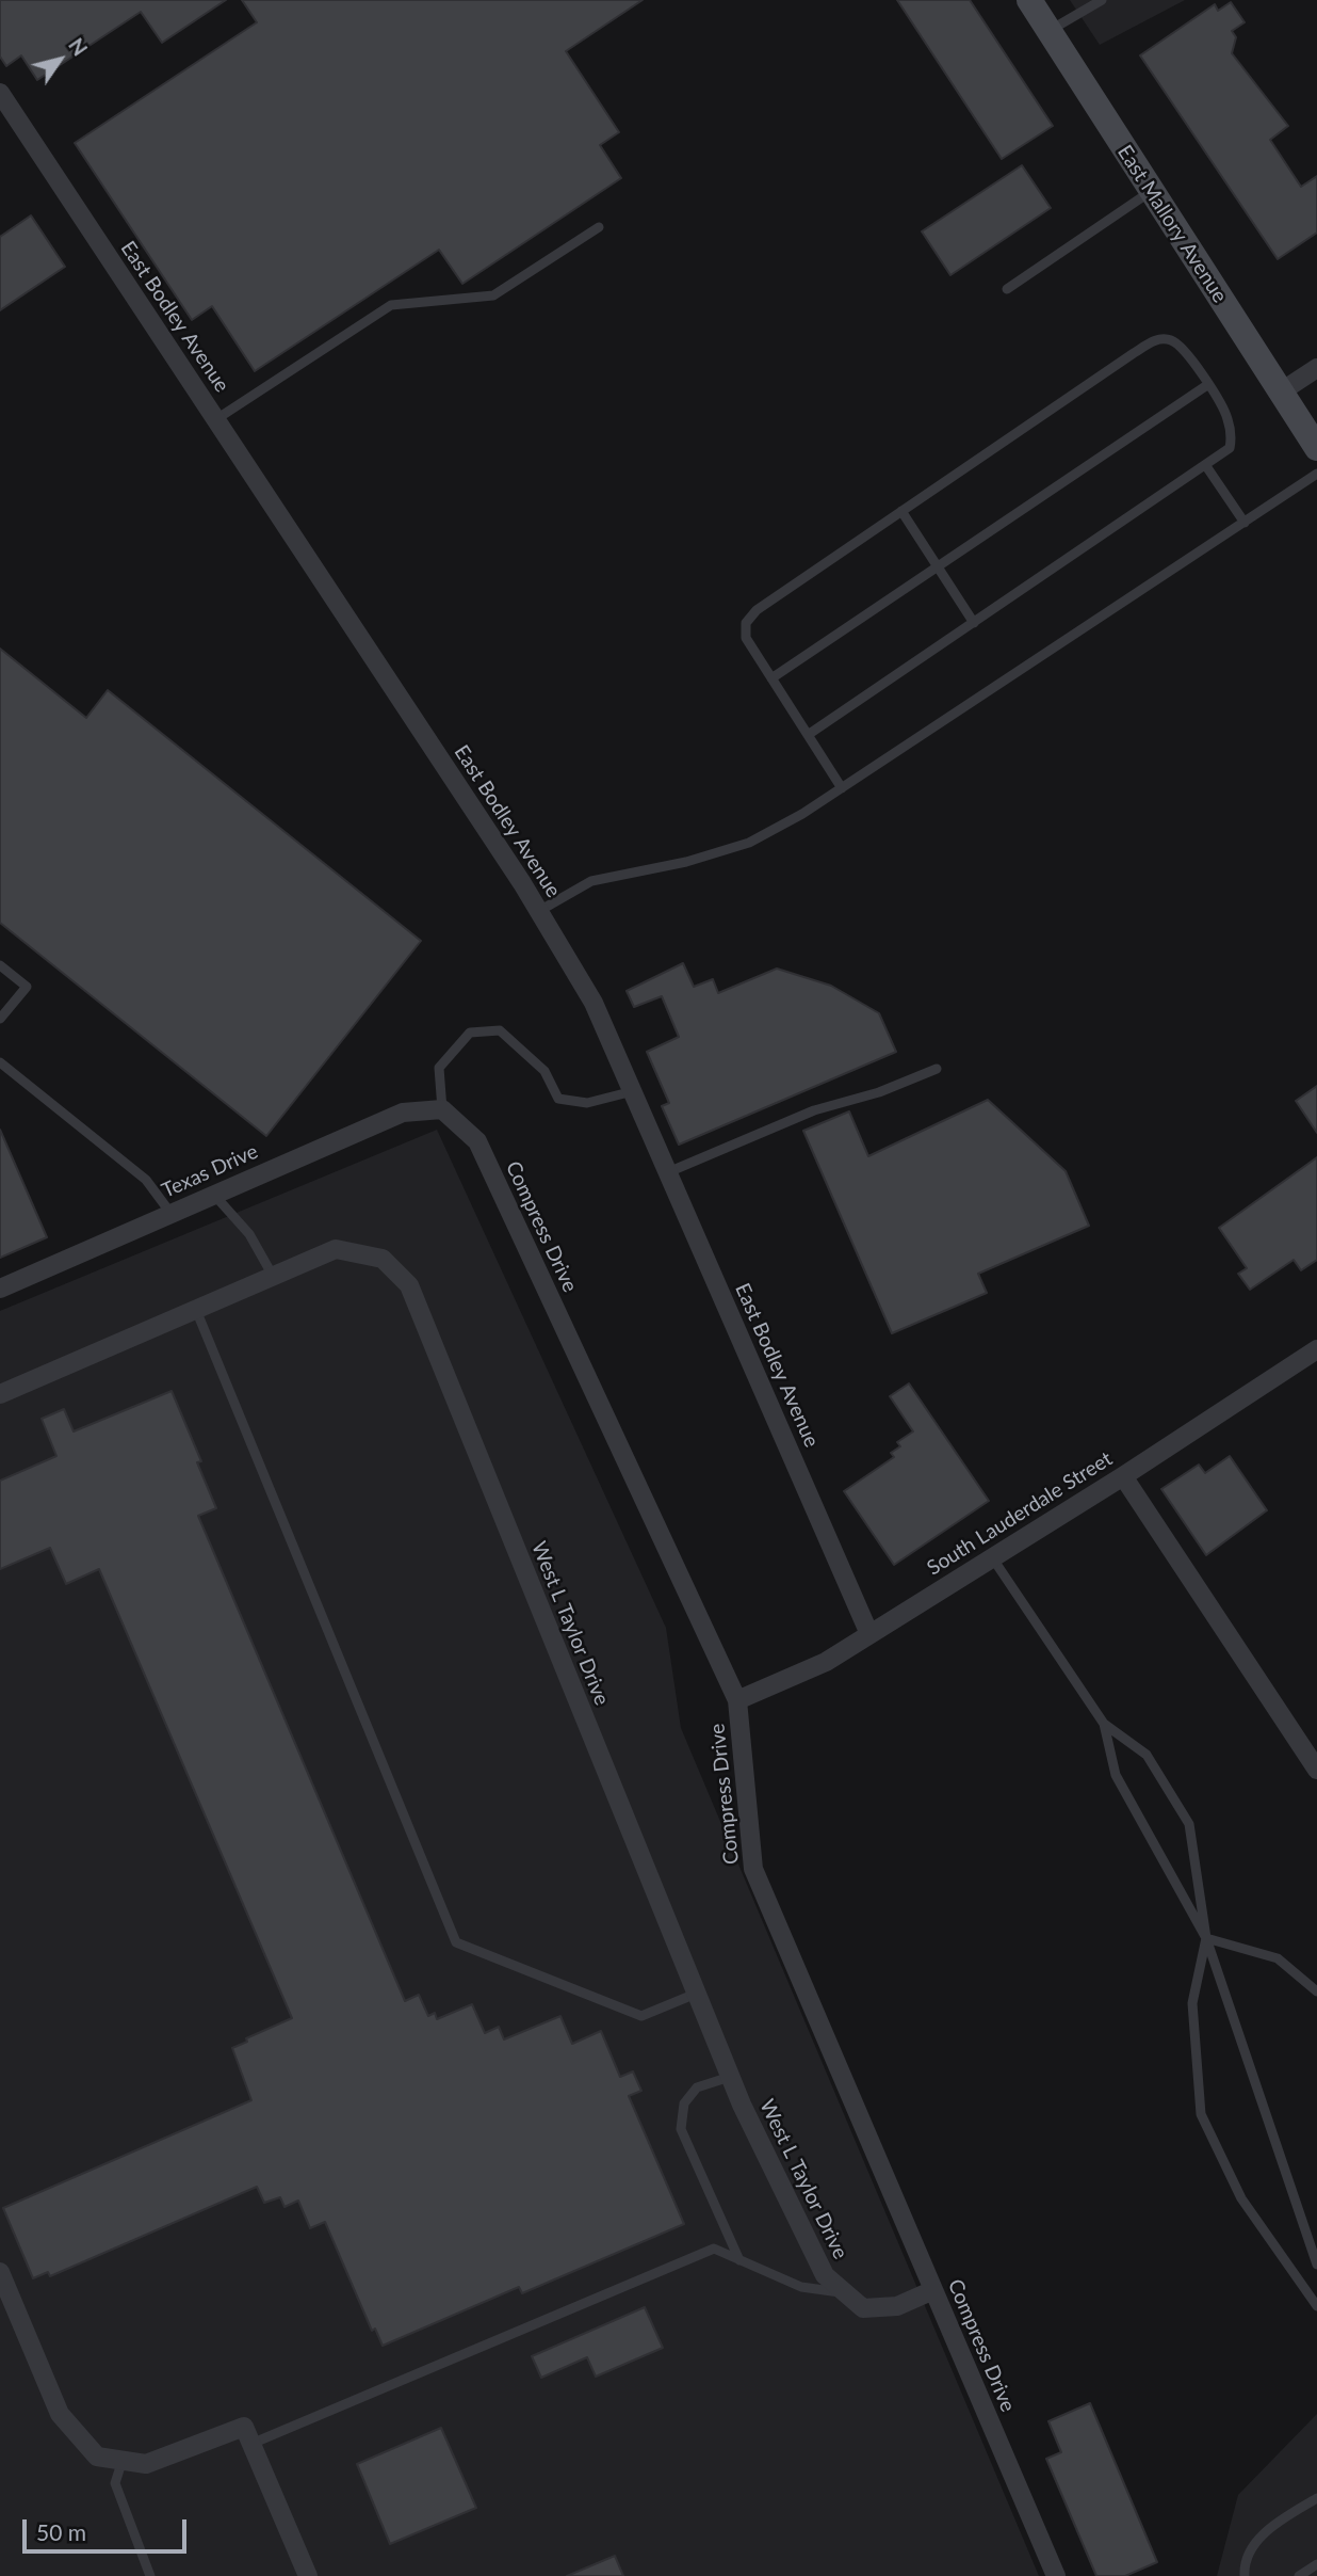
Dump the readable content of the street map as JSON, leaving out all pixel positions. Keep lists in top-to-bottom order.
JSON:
{
  "streets": {
    "main road": ["East Mallory Avenue"],
    "street": [
      "East Bodley Avenue",
      "Texas Drive",
      "Compress Drive",
      "South Lauderdale Street",
      "West L Taylor Drive"
    ]
  },
  "crossings": [
    ["East Bodley Avenue", "South Lauderdale Street"],
    ["Texas Drive", "Compress Drive"],
    ["Compress Drive", "South Lauderdale Street"],
    ["Compress Drive", "West L Taylor Drive"]
  ],
  "scale_bar": "50 m",
  "north": "top right"
}
